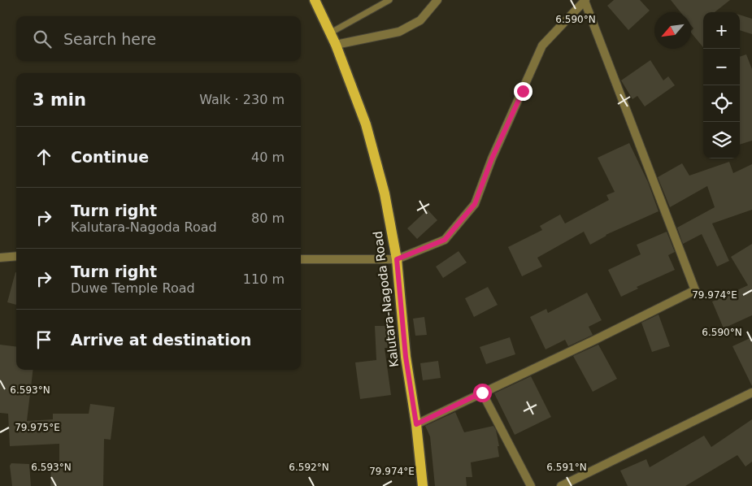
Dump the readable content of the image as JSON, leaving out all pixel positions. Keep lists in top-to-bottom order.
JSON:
{
  "streets": {
    "main road": ["Kalutara-Nagoda Road"]
  },
  "north": "bottom left",
  "page": {
    "map_buttons": ["+", "−"],
    "search": "Search here",
    "heading": ["3 min", "Walk · 230 m"],
    "list": [
      ["Continue", "40 m"],
      ["Turn right", "Kalutara-Nagoda Road", "80 m"],
      ["Turn right", "Duwe Temple Road", "110 m"],
      "Arrive at destination"
    ]
  },
  "coordinates": [
    "6.590°N",
    "79.974°E",
    "6.593°N",
    "79.975°E",
    "6.592°N",
    "6.591°N"
  ]
}
